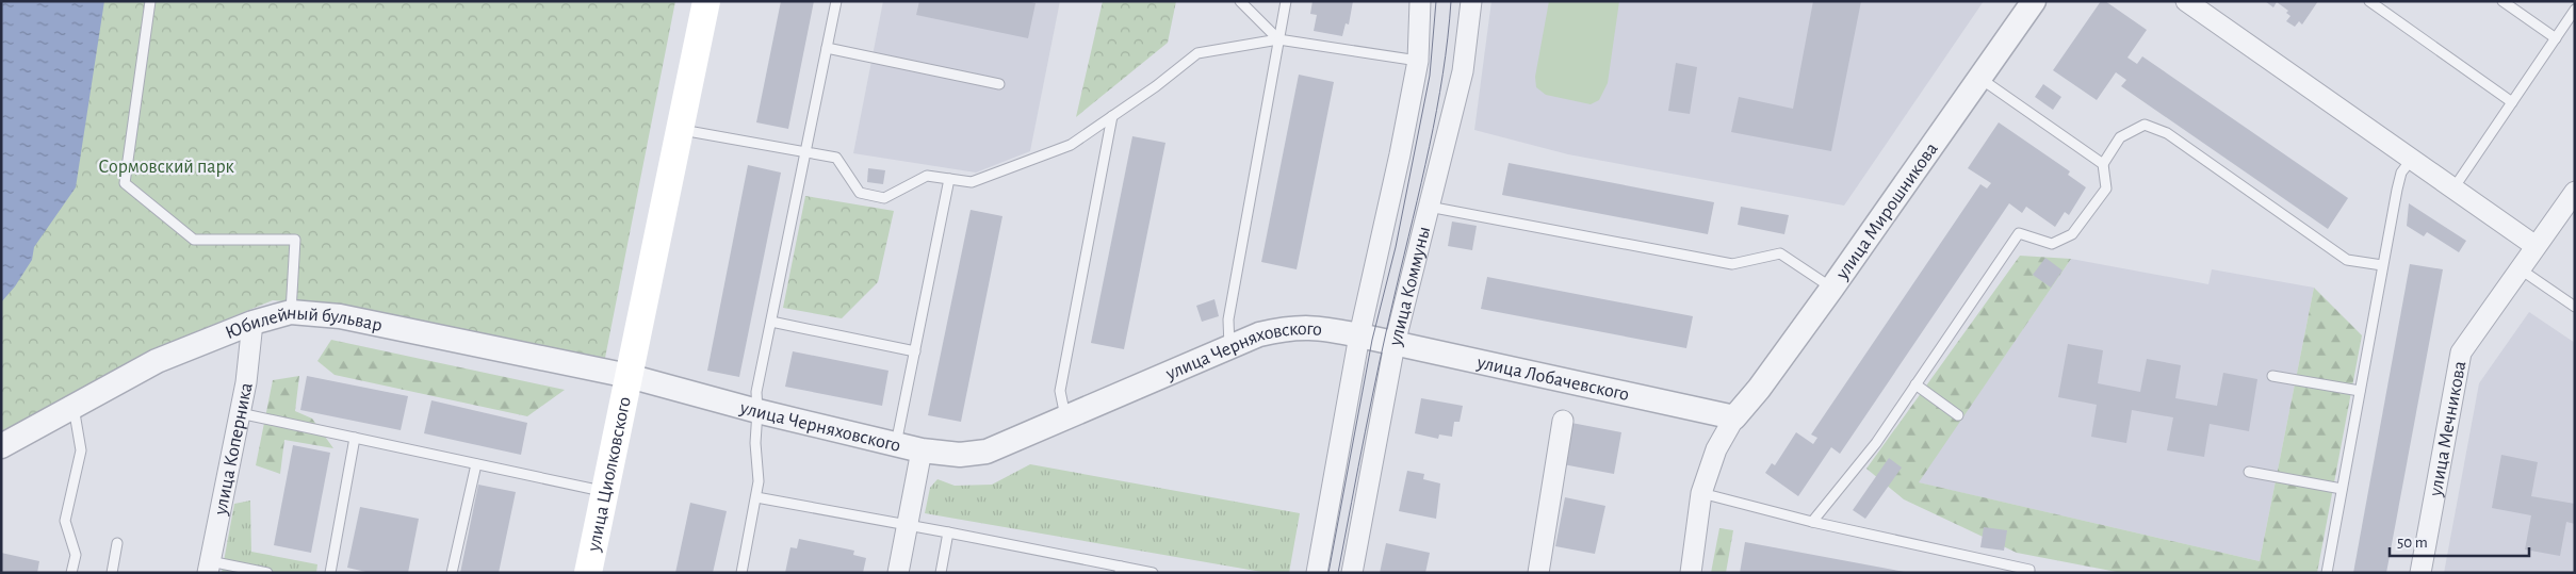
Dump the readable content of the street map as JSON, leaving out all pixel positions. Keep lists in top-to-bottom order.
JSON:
{
  "streets": {
    "main road": ["улица Циолковского"],
    "street": [
      "улица Мирошникова",
      "улица Коммуны",
      "Юбилейный бульвар",
      "улица Черняховского",
      "улица Лобачевского",
      "улица Мечникова",
      "улица Коперника"
    ]
  },
  "crossings": [
    ["улица Мирошникова", "улица Лобачевского"],
    ["улица Коммуны", "улица Черняховского"],
    ["улица Коммуны", "улица Лобачевского"],
    ["Юбилейный бульвар", "улица Черняховского"],
    ["Юбилейный бульвар", "улица Коперника"],
    ["Юбилейный бульвар", "улица Циолковского"],
    ["улица Черняховского", "улица Лобачевского"],
    ["улица Черняховского", "улица Циолковского"]
  ],
  "parks": ["Сормовский парк"],
  "scale_bar": "50 m"
}
